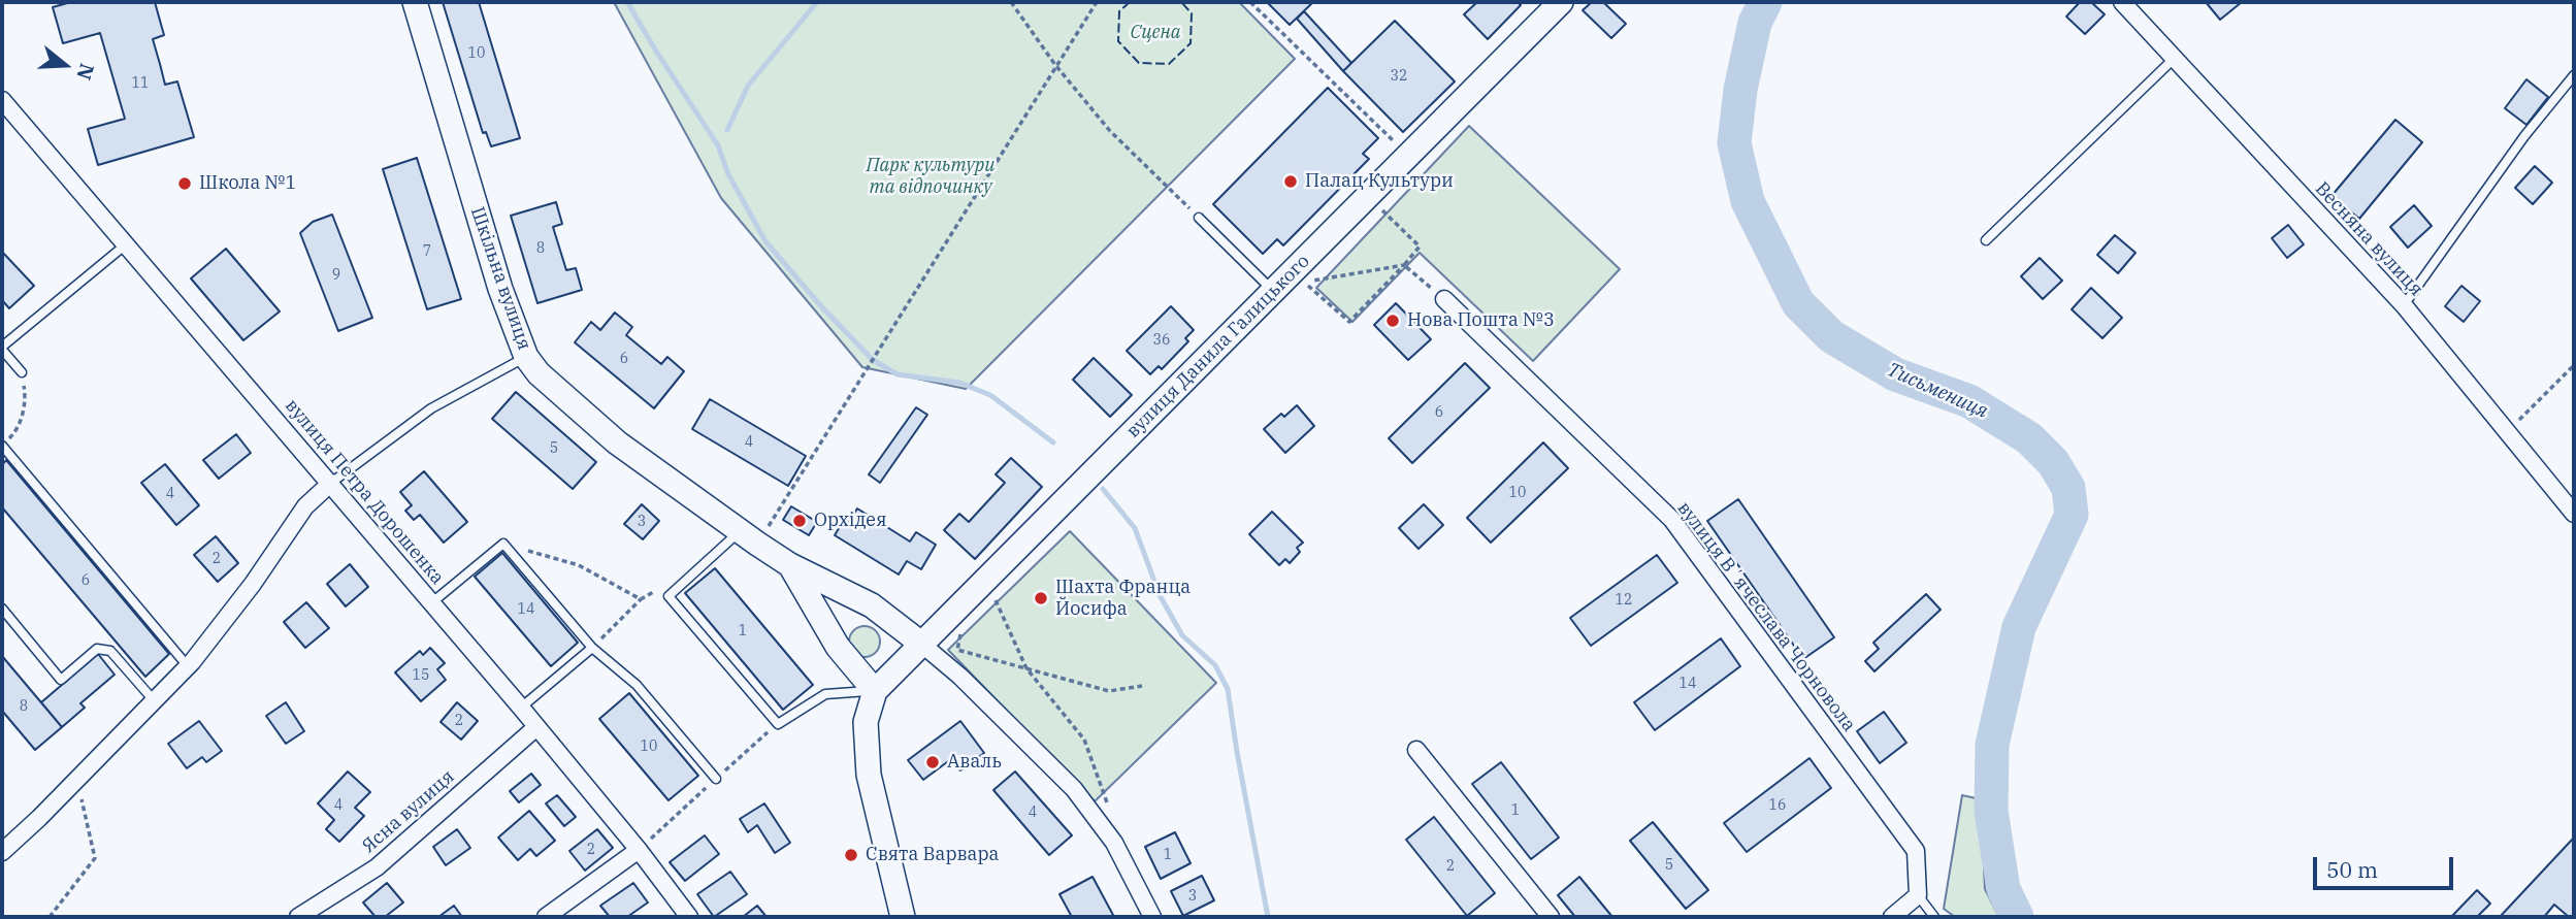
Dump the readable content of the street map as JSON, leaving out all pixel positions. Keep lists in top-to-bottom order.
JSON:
{
  "streets": {
    "main road": ["Шкільна вулиця", "вулиця Данила Галицького"],
    "street": [
      "Весняна вулиця",
      "вулиця Петра Дорошенка",
      "вулиця Вʼячеслава Чорновола",
      "Ясна вулиця"
    ]
  },
  "crossings": [
    ["Шкільна вулиця", "вулиця Данила Галицького"],
    ["вулиця Петра Дорошенка", "Ясна вулиця"]
  ],
  "water": ["Тисьмениця"],
  "parks": ["Сцена", "Парк культури та відпочинку"],
  "places": [
    "Палац Культури",
    "Школа №1",
    "Нова Пошта №3",
    "Орхідея",
    "Шахта Франца Йосифа",
    "Аваль",
    "Свята Варвара"
  ],
  "house_numbers": [
    "10",
    "32",
    "11",
    "8",
    "7",
    "9",
    "36",
    "6",
    "6",
    "4",
    "5",
    "10",
    "4",
    "3",
    "2",
    "6",
    "12",
    "14",
    "1",
    "15",
    "14",
    "8",
    "2",
    "10",
    "4",
    "16",
    "1",
    "4",
    "2",
    "1",
    "5",
    "2",
    "3"
  ],
  "scale_bar": "50 m",
  "north": "right"
}
